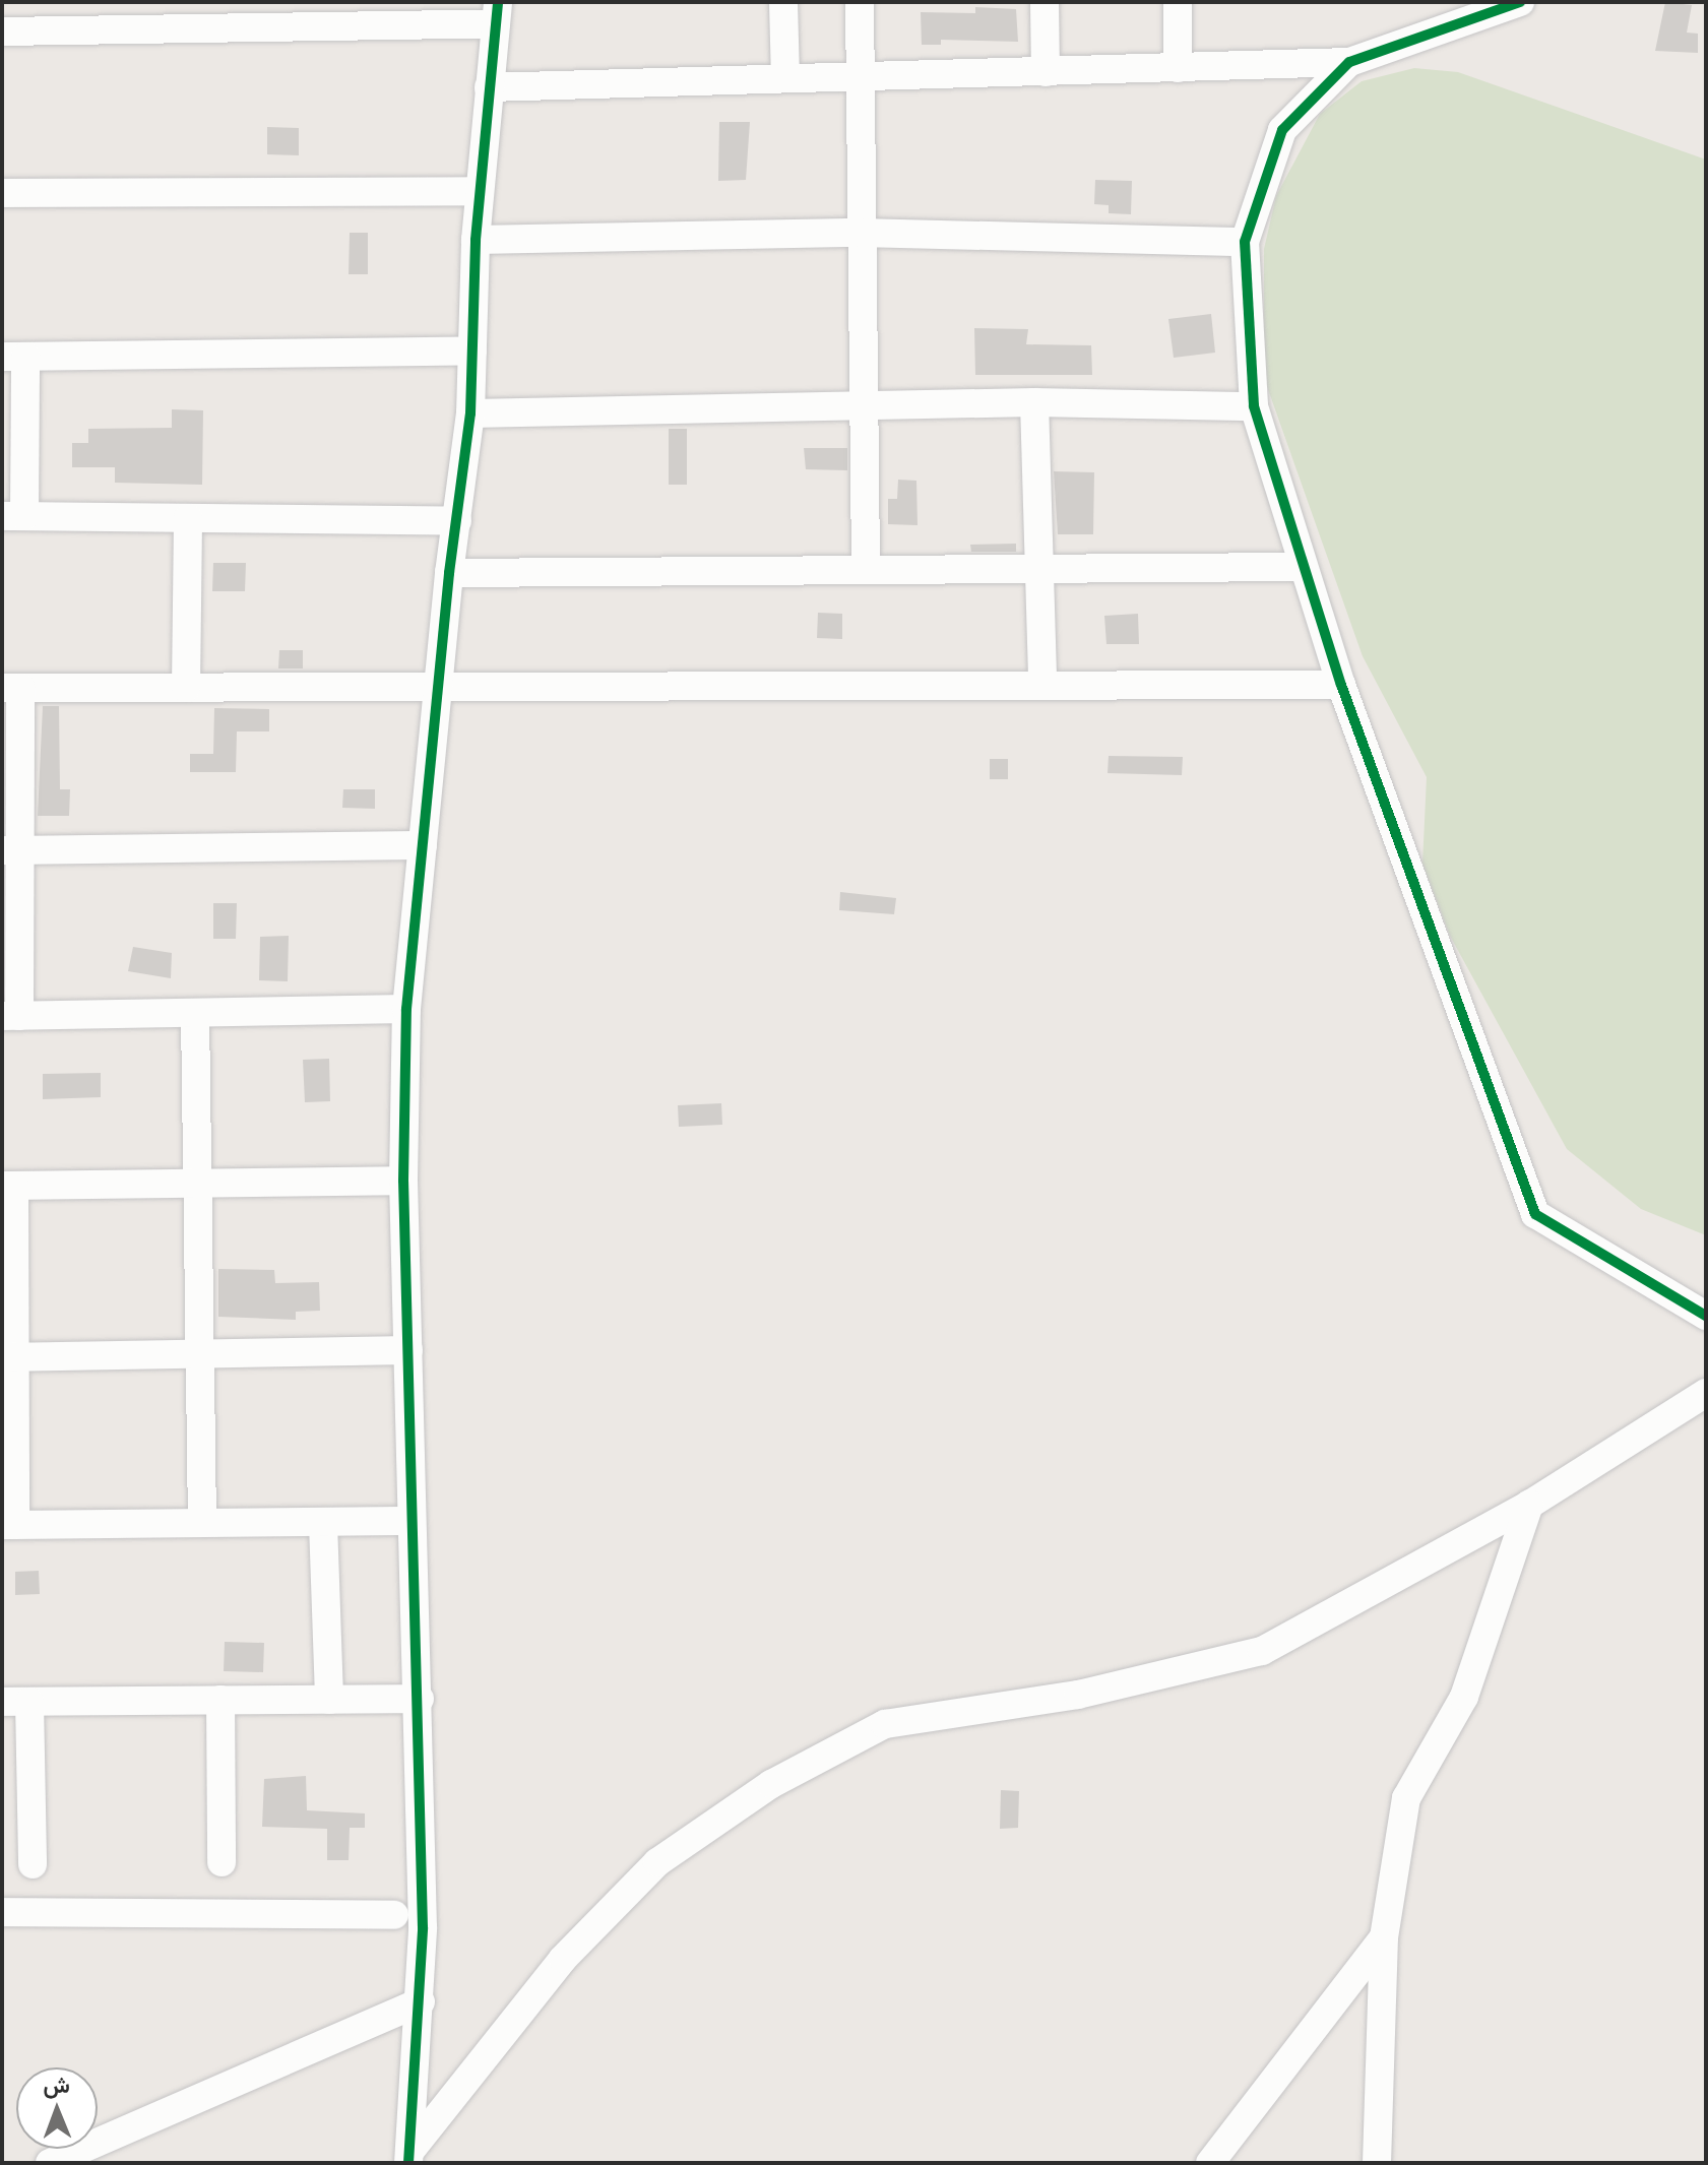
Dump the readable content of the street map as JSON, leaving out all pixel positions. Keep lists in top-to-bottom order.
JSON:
{
  "north": "top"
}
